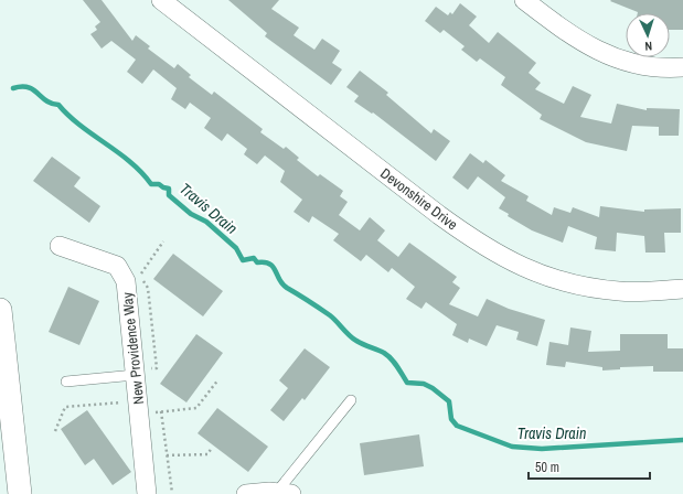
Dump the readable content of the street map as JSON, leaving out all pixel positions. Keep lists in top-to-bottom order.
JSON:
{
  "streets": {
    "street": ["Devonshire Drive", "New Providence Way"]
  },
  "water": ["Travis Drain"],
  "scale_bar": "50 m",
  "north": "bottom"
}
